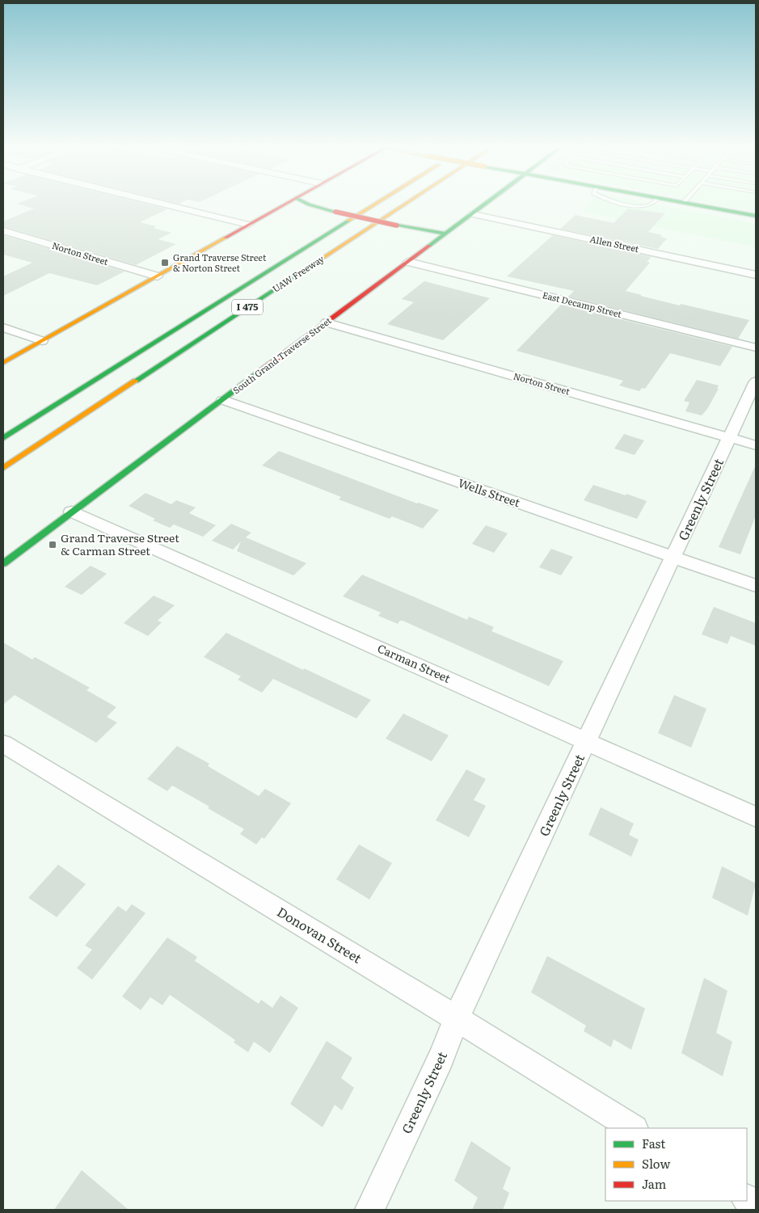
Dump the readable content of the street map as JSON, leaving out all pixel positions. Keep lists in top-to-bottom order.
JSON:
{
  "streets": {
    "main road": ["UAW Freeway", "I 475", "South Grand Traverse Street"],
    "street": [
      "Allen Street",
      "Norton Street",
      "East Decamp Street",
      "Wells Street",
      "Greenly Street",
      "Carman Street",
      "Donovan Street"
    ]
  },
  "crossings": [
    ["Allen Street", "South Grand Traverse Street"],
    ["Norton Street", "South Grand Traverse Street"],
    ["Norton Street", "Greenly Street"],
    ["East Decamp Street", "South Grand Traverse Street"],
    ["South Grand Traverse Street", "Wells Street"],
    ["South Grand Traverse Street", "Carman Street"],
    ["Wells Street", "Greenly Street"],
    ["Greenly Street", "Carman Street"],
    ["Greenly Street", "Donovan Street"]
  ],
  "places": {
    "transit": ["Grand Traverse Street & Norton Street", "Grand Traverse Street & Carman Street"]
  },
  "legend": ["Fast", "Slow", "Jam"]
}
